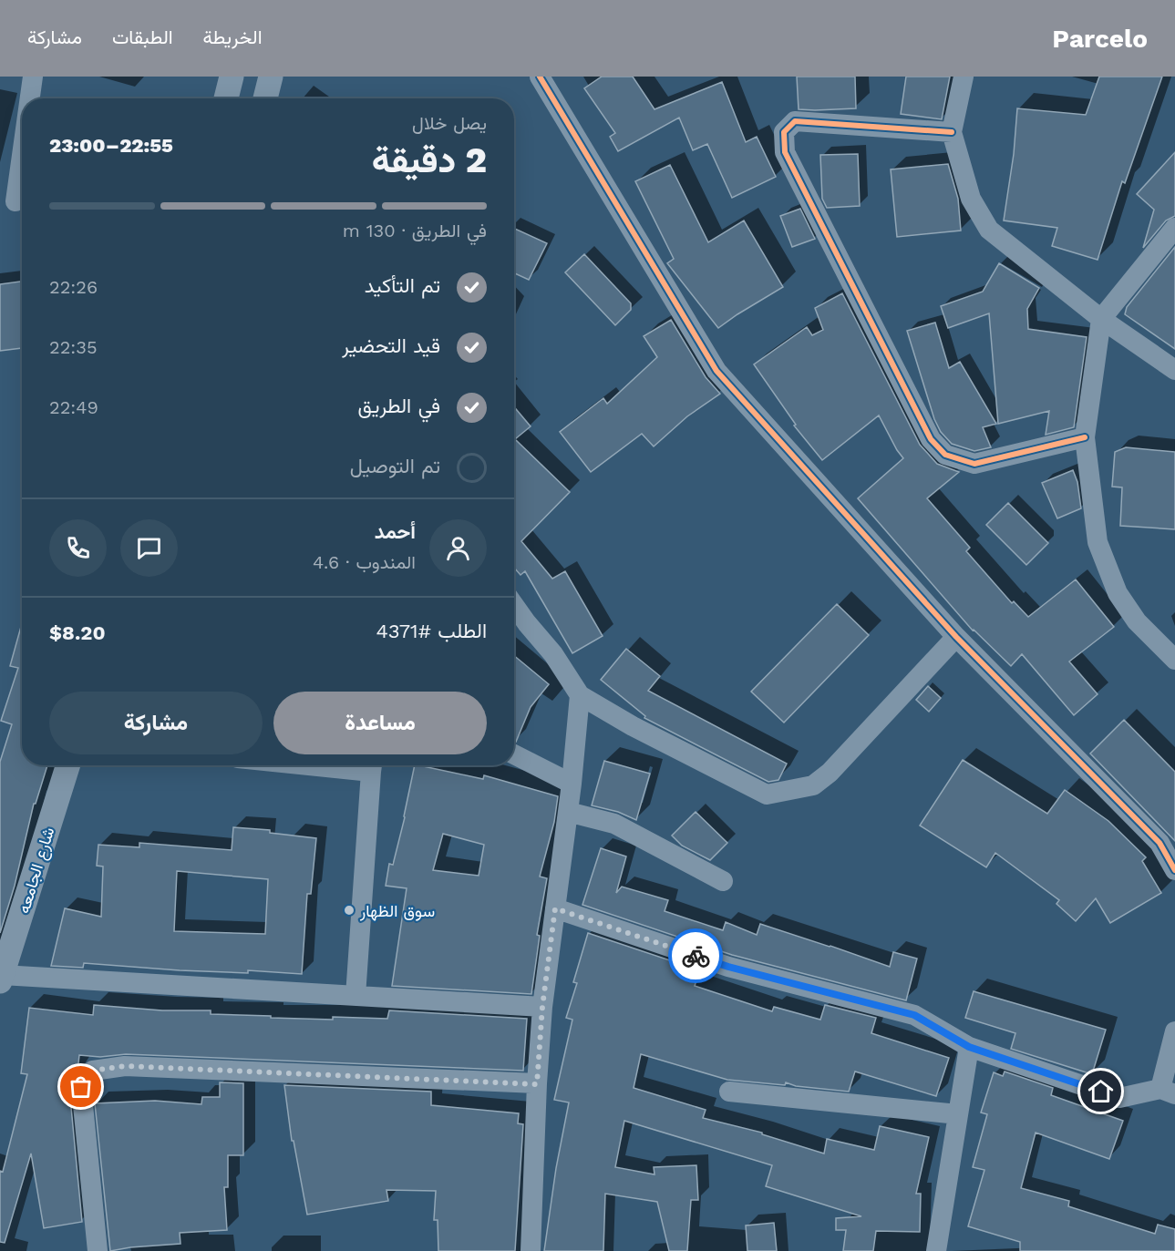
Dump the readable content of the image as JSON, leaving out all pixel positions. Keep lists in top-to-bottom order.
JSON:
{
  "streets": {
    "street": ["شارع الجامعه"]
  },
  "places": ["سوق الظهار"],
  "page": {
    "header": "Parcelo",
    "nav": ["الخريطة", "الطبقات", "مشاركة"],
    "heading": ["2 دقيقة", "يصل خلال", "22:55–23:00"],
    "panel": [
      "أحمد",
      "المندوب · 4.6",
      "الطلب #4371",
      "$8.20"
    ],
    "bar": "في الطريق · 130 m",
    "list": [
      ["تم التأكيد", "22:26"],
      ["قيد التحضير", "22:35"],
      ["في الطريق", "22:49"],
      "تم التوصيل"
    ],
    "buttons": ["مساعدة", "مشاركة"]
  }
}
